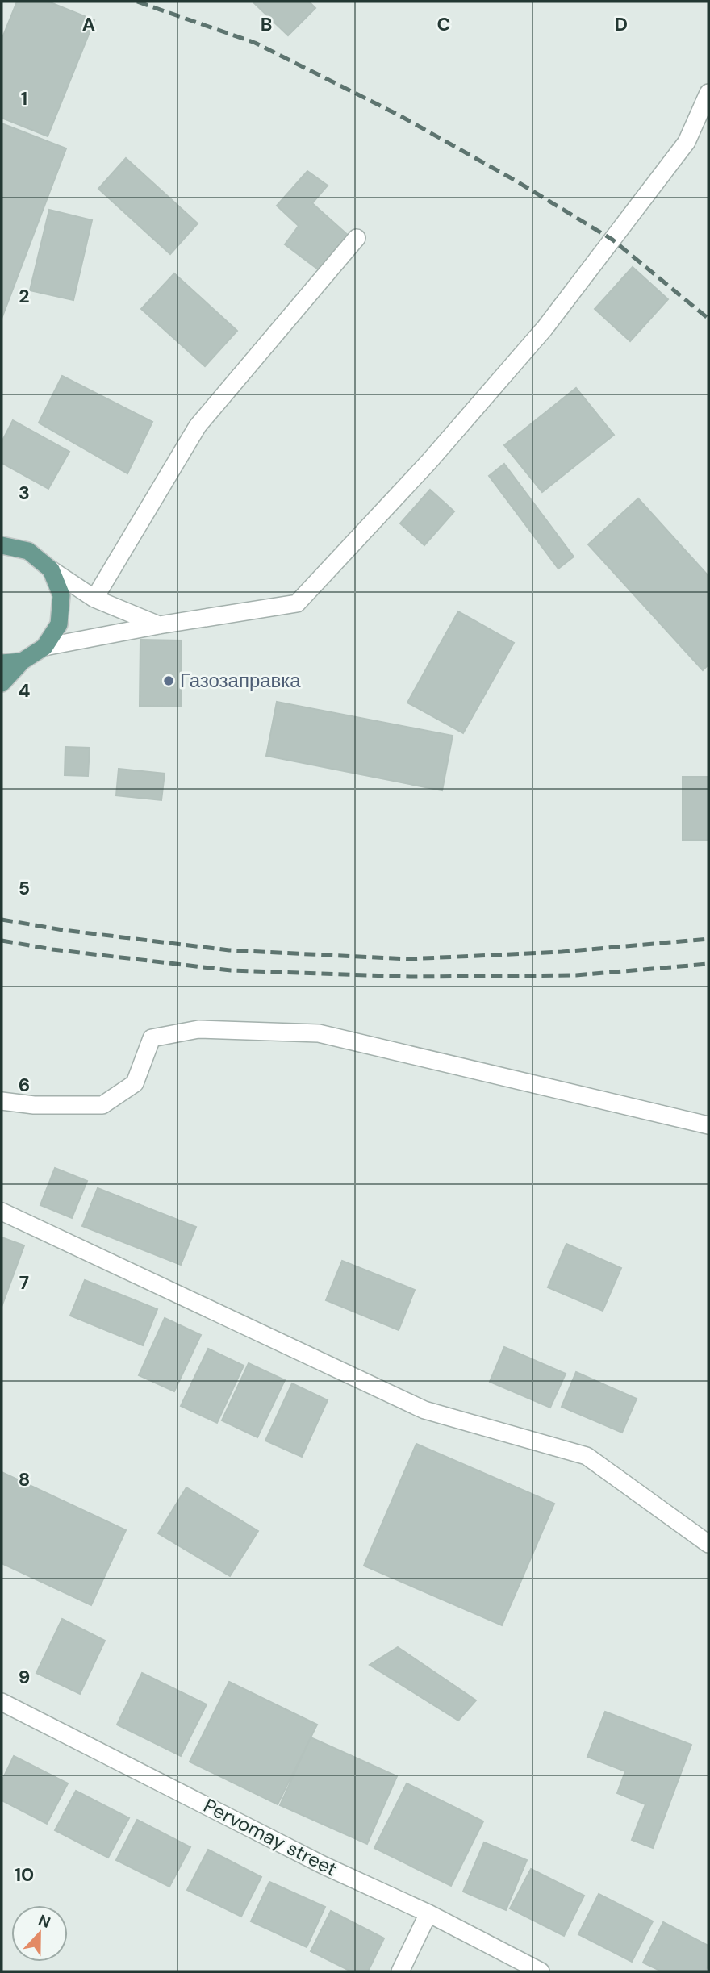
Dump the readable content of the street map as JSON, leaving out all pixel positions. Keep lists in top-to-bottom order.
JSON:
{
  "streets": {
    "street": ["Pervomay street"]
  },
  "places": ["Газозаправка"],
  "north": "top",
  "grid": {
    "columns": [
      "A",
      "B",
      "C",
      "D"
    ],
    "rows": [
      "1",
      "2",
      "3",
      "4",
      "5",
      "6",
      "7",
      "8",
      "9",
      "10"
    ]
  }
}
